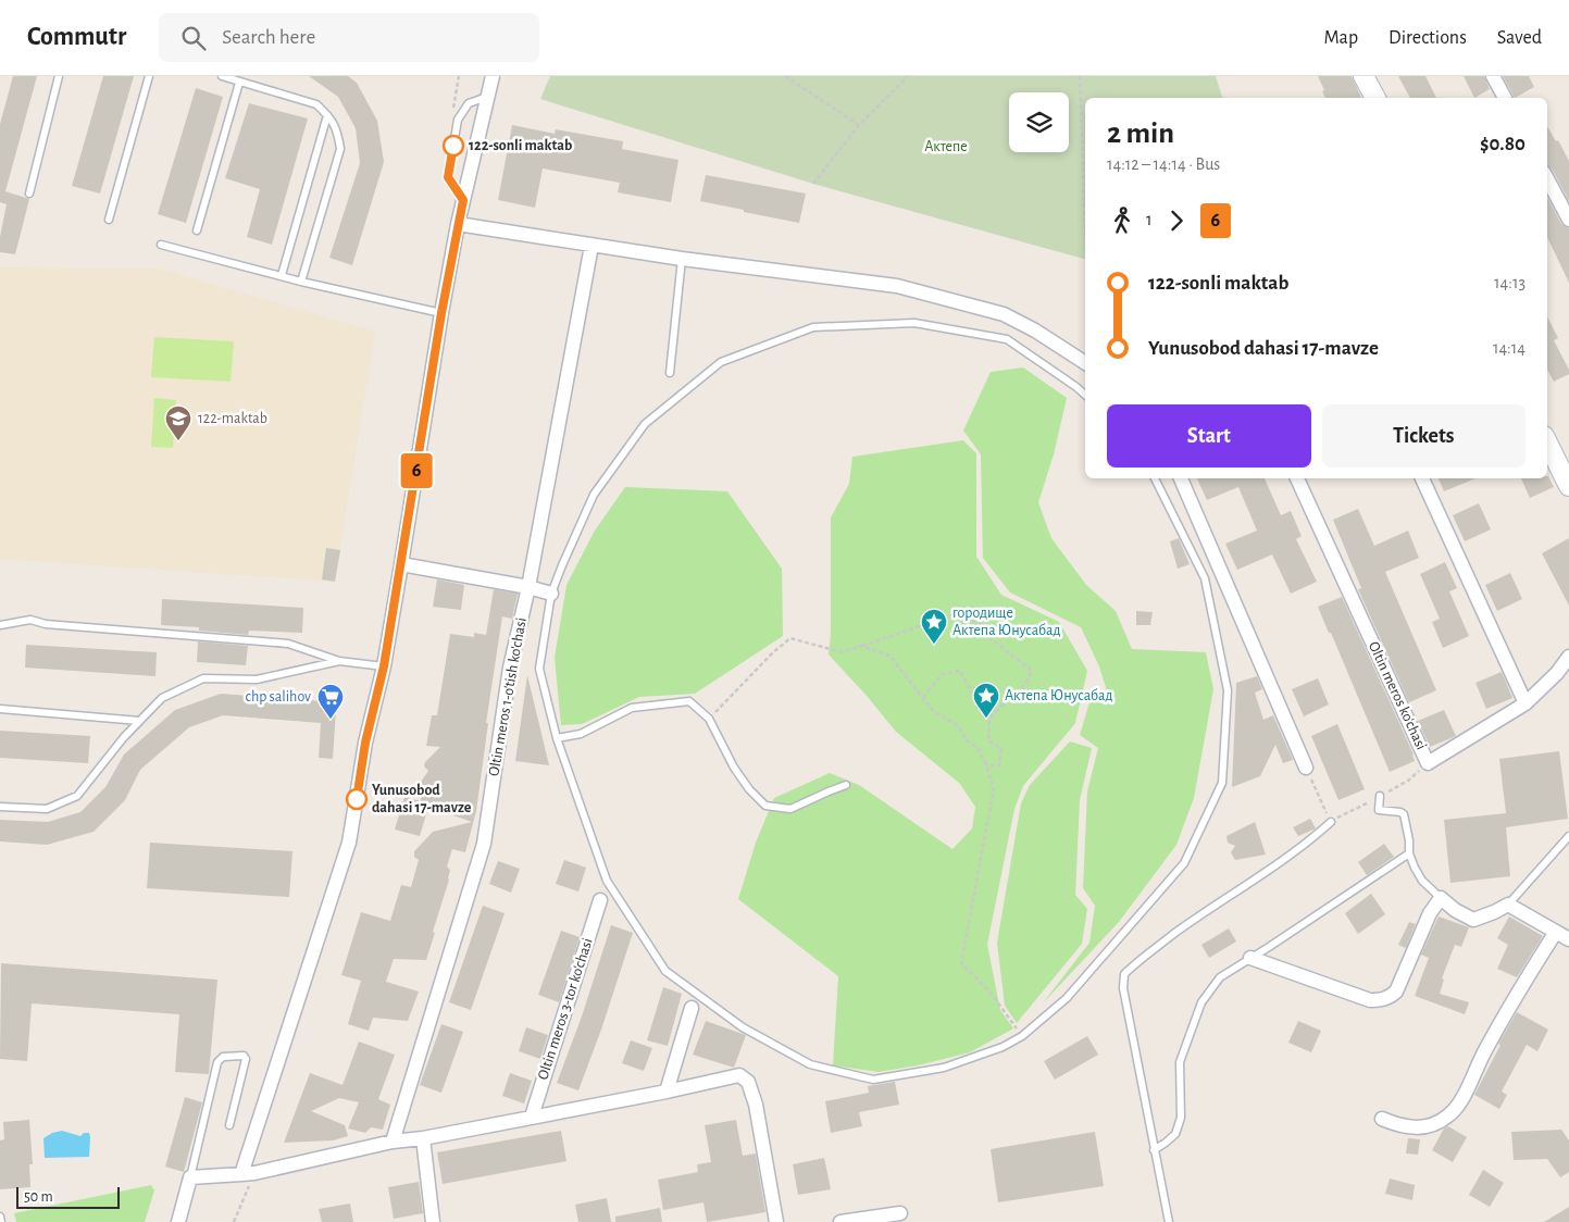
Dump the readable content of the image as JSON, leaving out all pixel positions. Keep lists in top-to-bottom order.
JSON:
{
  "streets": {
    "street": ["Oltin meros ko'chasi", "Oltin meros 1-o'tish ko'chasi", "Oltin meros 3-tor ko'chasi"]
  },
  "parks": ["Актепе"],
  "places": {
    "other": ["122-sonli maktab", "Yunusobod dahasi 17-mavze"],
    "school or university": ["122-maktab"],
    "place": ["городище Актепа Юнусабад", "Актепа Юнусабад"],
    "supermarket": ["chp salihov"]
  },
  "lines": ["bus line 6"],
  "scale_bar": "50 m",
  "page": {
    "header": "Commutr",
    "search": "Search here",
    "nav": ["Map", "Directions", "Saved"],
    "on_map": "6",
    "heading": ["2 min", "14:12 – 14:14 · Bus", "$0.80"],
    "legs": ["1", "6"],
    "list": [
      {
        "name": "122-sonli maktab",
        "value": "14:13"
      },
      {
        "name": "Yunusobod dahasi 17-mavze",
        "value": "14:14"
      }
    ],
    "buttons": ["Start", "Tickets"],
    "scale": "50 m"
  }
}
